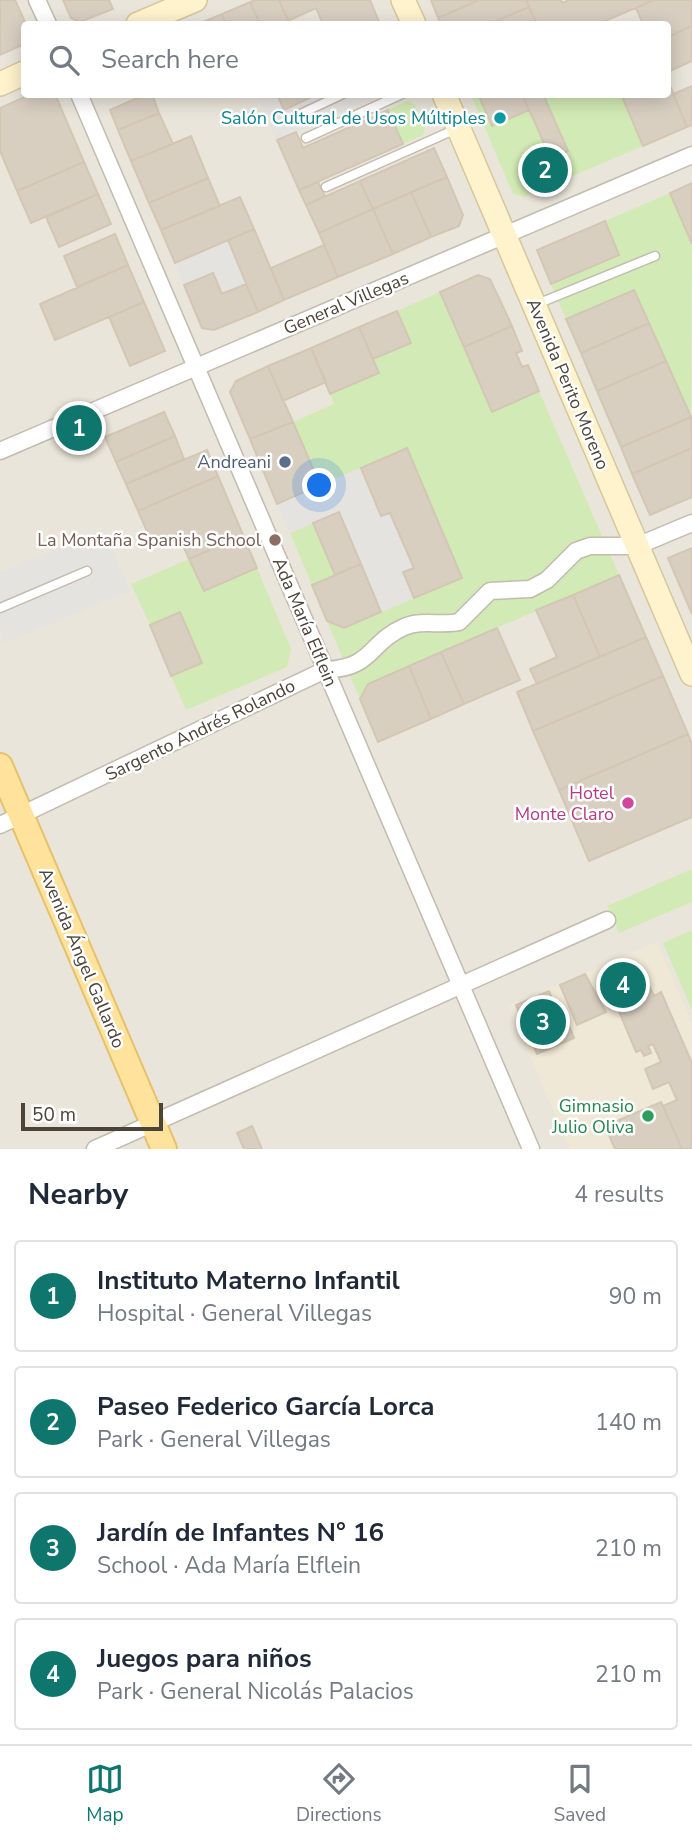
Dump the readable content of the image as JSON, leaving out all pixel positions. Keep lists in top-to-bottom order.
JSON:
{
  "streets": {
    "main road": ["Avenida Perito Moreno", "Avenida Ángel Gallardo"],
    "street": ["General Villegas", "Ada María Elflein", "Sargento Andrés Rolando"]
  },
  "crossings": [
    ["General Villegas", "Avenida Perito Moreno"],
    ["General Villegas", "Ada María Elflein"],
    ["Avenida Perito Moreno", "Sargento Andrés Rolando"],
    ["Ada María Elflein", "Sargento Andrés Rolando"],
    ["Sargento Andrés Rolando", "Avenida Ángel Gallardo"]
  ],
  "places": [
    "Salón Cultural de Usos Múltiples",
    "Andreani",
    "La Montaña Spanish School",
    "Hotel Monte Claro",
    "Gimnasio Julio Oliva"
  ],
  "scale_bar": "50 m",
  "page": {
    "search": "Search here",
    "pins": [
      "2",
      "1",
      "4",
      "3"
    ],
    "scale": "50 m",
    "heading": ["Nearby", "4 results"],
    "list": [
      {
        "mark": "1",
        "name": "Instituto Materno Infantil",
        "note": "Hospital · General Villegas",
        "value": "90 m"
      },
      {
        "mark": "2",
        "name": "Paseo Federico García Lorca",
        "note": "Park · General Villegas",
        "value": "140 m"
      },
      {
        "mark": "3",
        "name": "Jardín de Infantes N° 16",
        "note": "School · Ada María Elflein",
        "value": "210 m"
      },
      {
        "mark": "4",
        "name": "Juegos para niños",
        "note": "Park · General Nicolás Palacios",
        "value": "210 m"
      }
    ],
    "nav": ["Map", "Directions", "Saved"]
  }
}
